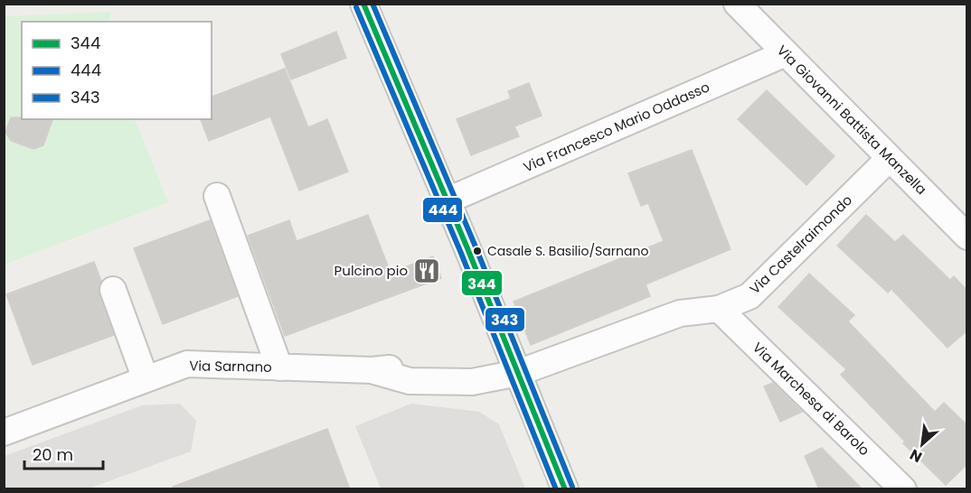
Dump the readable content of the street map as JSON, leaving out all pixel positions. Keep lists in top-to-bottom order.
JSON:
{
  "streets": {
    "street": [
      "Via Giovanni Battista Manzella",
      "Via Francesco Mario Oddasso",
      "Via Castelraimondo",
      "Via Sarnano",
      "Via Marchesa di Barolo"
    ]
  },
  "crossings": [
    ["Via Giovanni Battista Manzella", "Via Francesco Mario Oddasso"],
    ["Via Giovanni Battista Manzella", "Via Castelraimondo"],
    ["Via Castelraimondo", "Via Sarnano"],
    ["Via Castelraimondo", "Via Marchesa di Barolo"]
  ],
  "places": {
    "other": ["Casale S. Basilio/Sarnano"],
    "restaurant": ["Pulcino pio"]
  },
  "lines": ["transit line 344", "transit line 343", "transit line 444"],
  "legend": ["344", "444", "343"],
  "scale_bar": "20 m",
  "north": "bottom left"
}
